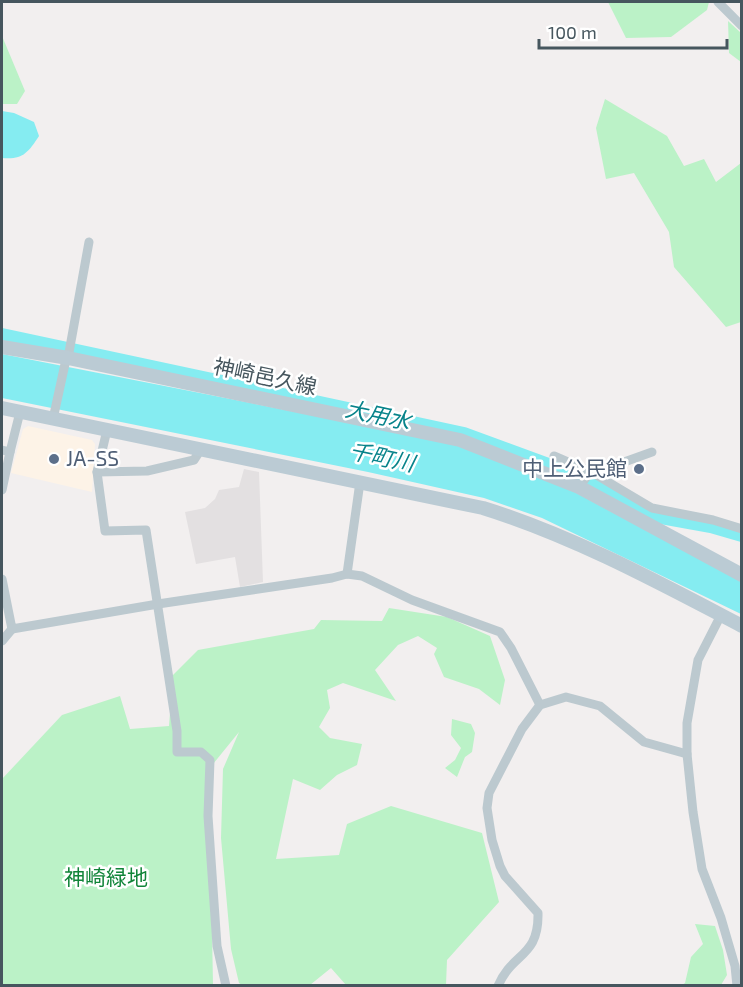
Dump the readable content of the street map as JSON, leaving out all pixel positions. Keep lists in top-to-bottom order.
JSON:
{
  "streets": {
    "street": ["神崎邑久線"]
  },
  "water": ["大用水", "千町川"],
  "parks": ["神崎緑地"],
  "places": ["JA-SS", "中上公民館"],
  "scale_bar": "100 m"
}
